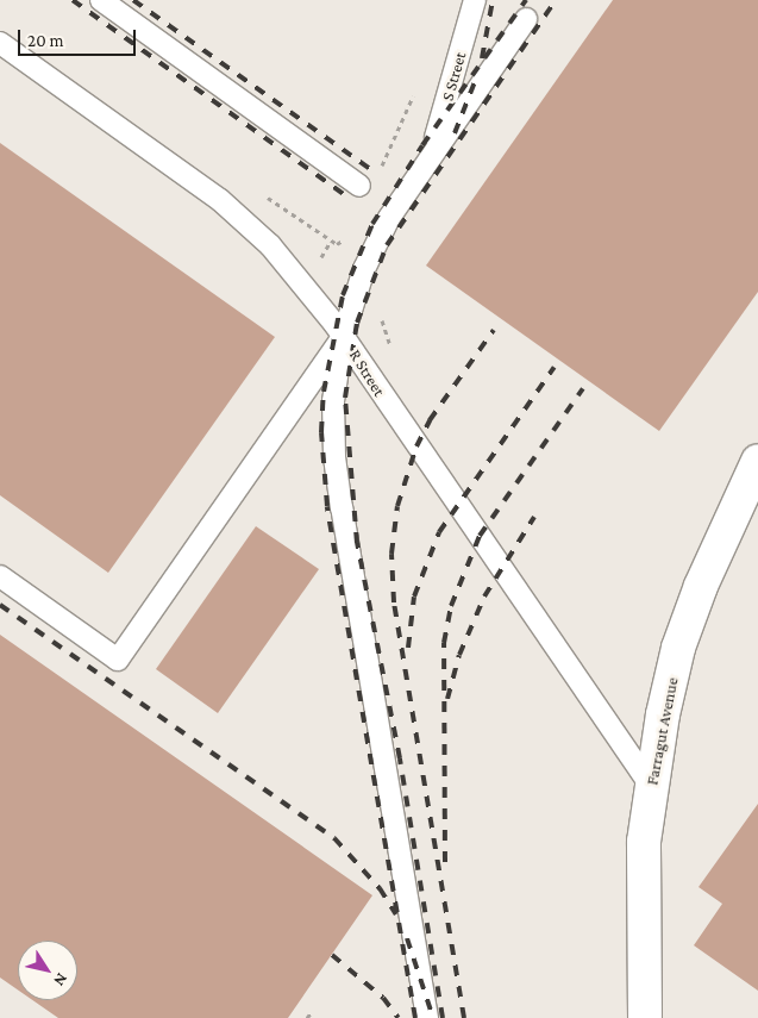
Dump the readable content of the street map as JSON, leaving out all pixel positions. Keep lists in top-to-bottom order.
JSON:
{
  "streets": {
    "street": ["Farragut Avenue"],
    "lane": ["S Street", "R Street"]
  },
  "crossings": [
    ["R Street", "Farragut Avenue"]
  ],
  "scale_bar": "20 m",
  "north": "bottom right"
}
